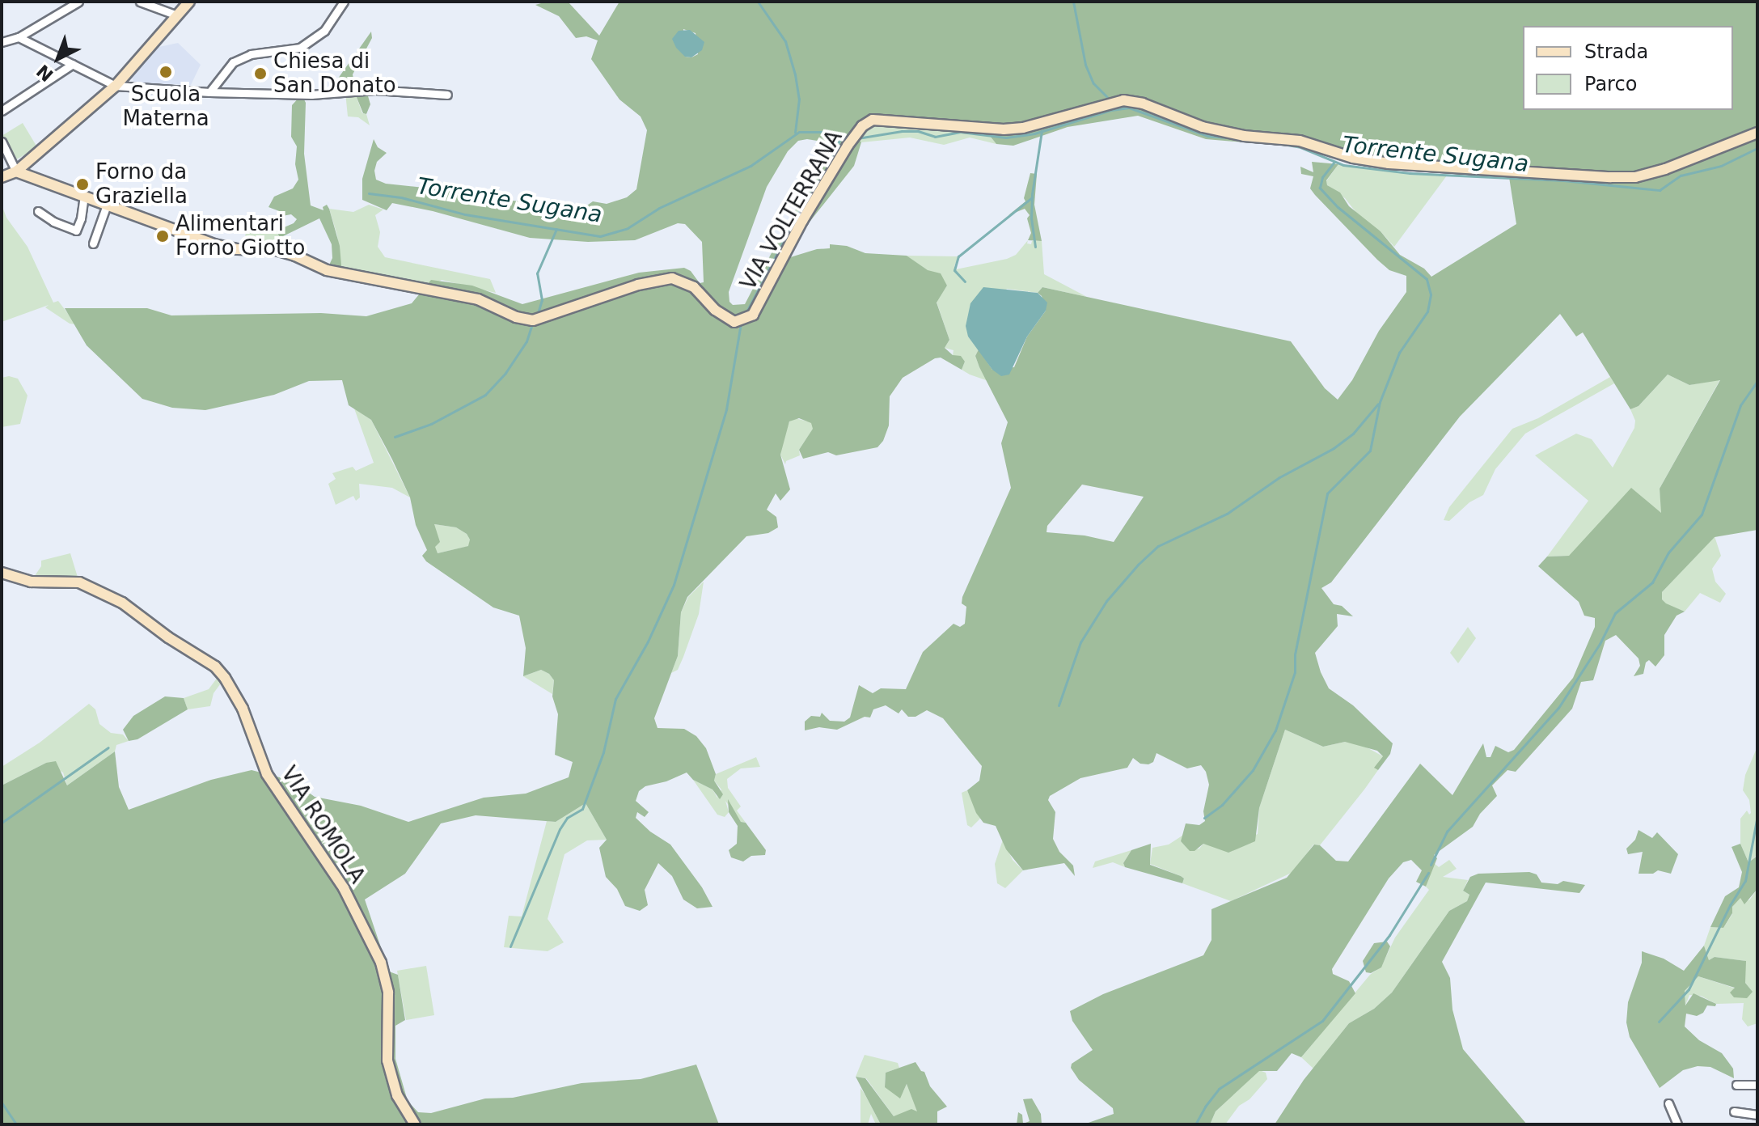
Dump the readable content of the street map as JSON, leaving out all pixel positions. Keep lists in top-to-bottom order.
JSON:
{
  "streets": {
    "main road": ["VIA VOLTERRANA", "VIA ROMOLA"]
  },
  "water": ["Torrente Sugana"],
  "places": [
    "Scuola Materna",
    "Chiesa di San Donato",
    "Forno da Graziella",
    "Alimentari Forno Giotto"
  ],
  "legend": ["Strada", "Parco"],
  "north": "bottom left"
}
